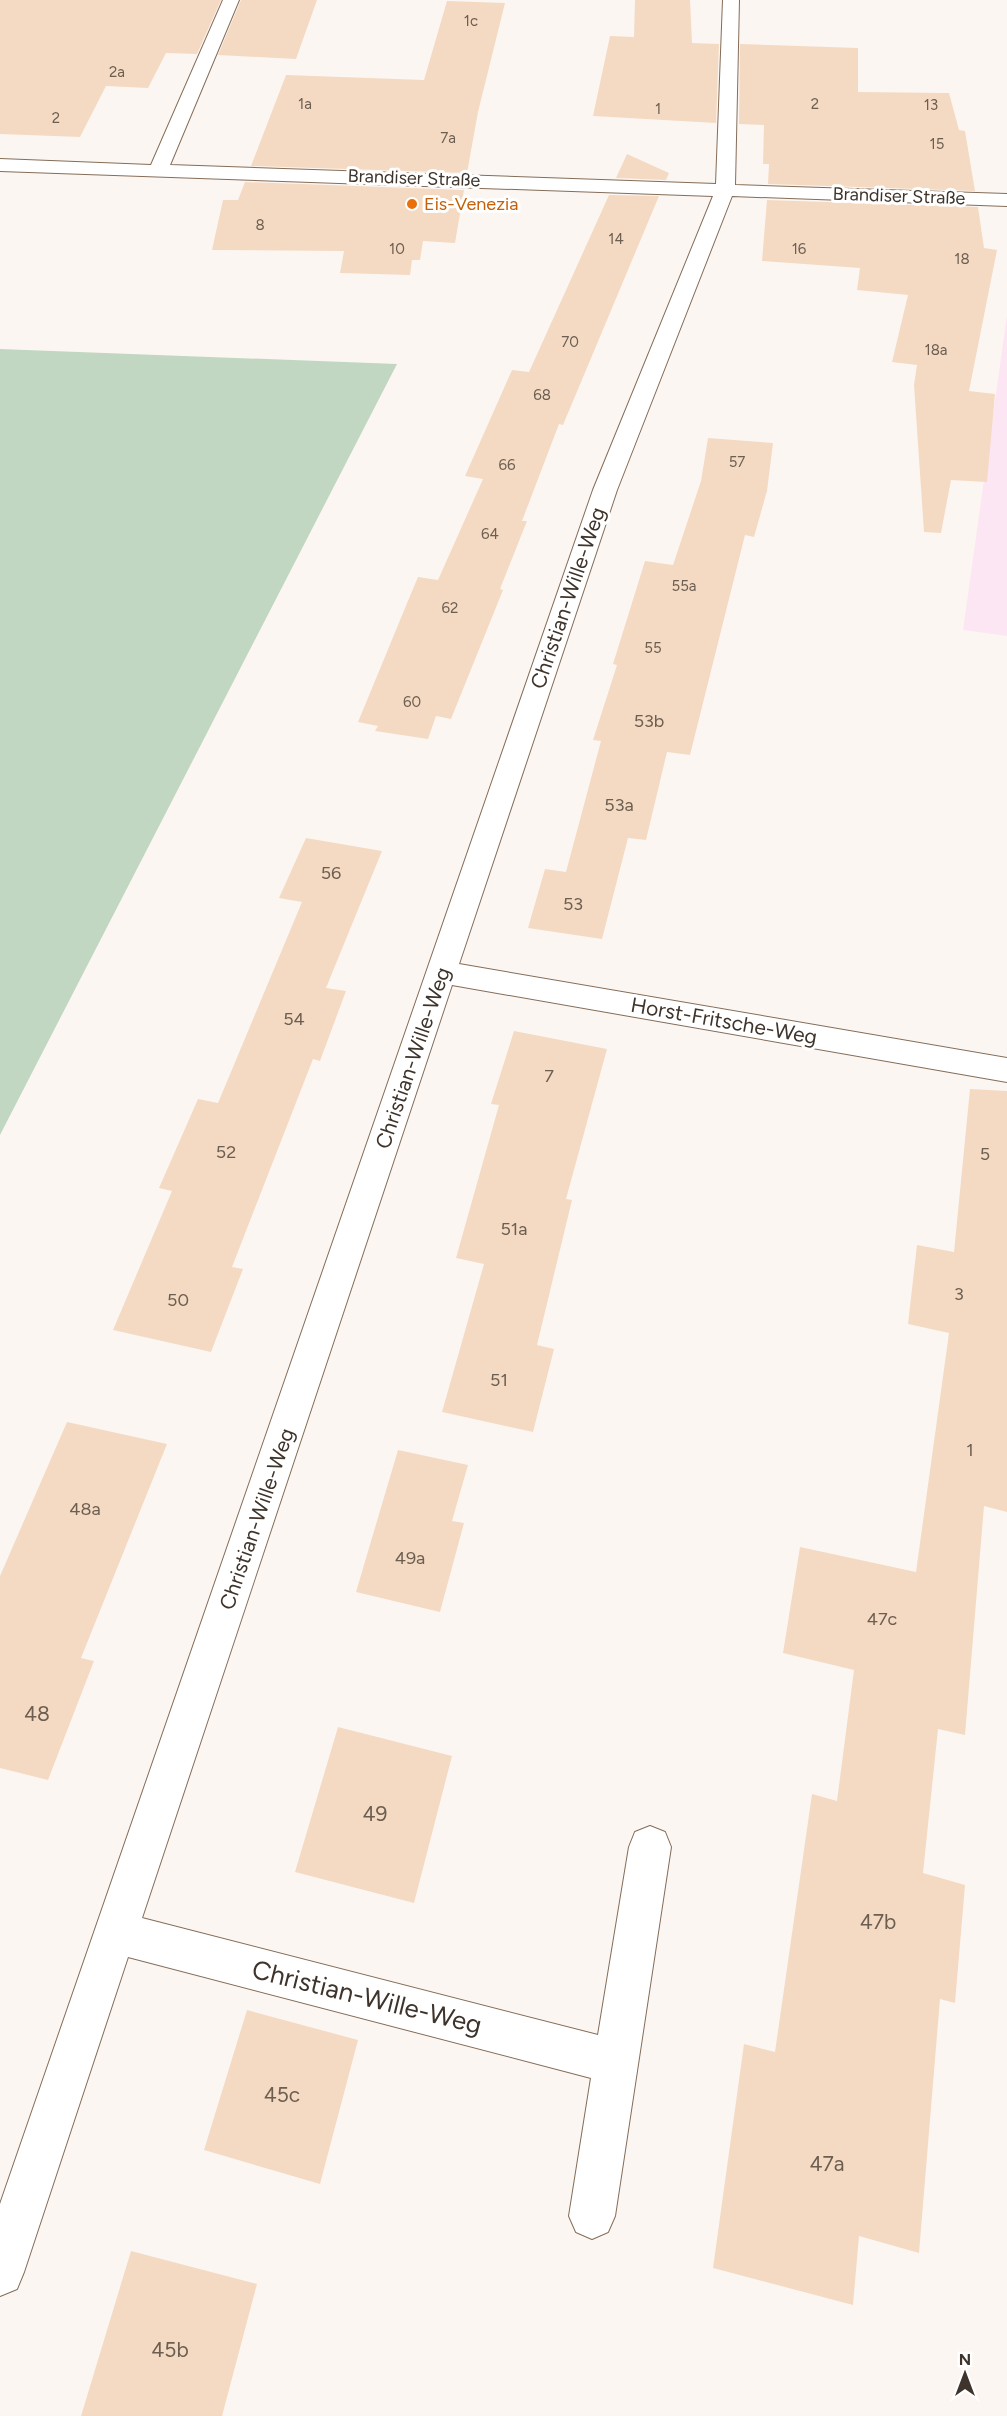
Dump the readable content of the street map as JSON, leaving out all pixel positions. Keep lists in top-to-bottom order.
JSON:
{
  "streets": {
    "street": ["Brandiser Straße", "Christian-Wille-Weg", "Horst-Fritsche-Weg"]
  },
  "crossings": [
    ["Brandiser Straße", "Christian-Wille-Weg"],
    ["Christian-Wille-Weg", "Horst-Fritsche-Weg"]
  ],
  "places": ["Eis-Venezia"],
  "house_numbers": [
    "1c",
    "2a",
    "1a",
    "2",
    "13",
    "1",
    "2",
    "7a",
    "15",
    "8",
    "14",
    "10",
    "16",
    "18",
    "70",
    "18a",
    "68",
    "57",
    "66",
    "64",
    "55a",
    "62",
    "55",
    "60",
    "53b",
    "53a",
    "56",
    "53",
    "54",
    "7",
    "52",
    "5",
    "51a",
    "3",
    "50",
    "51",
    "1",
    "48a",
    "49a",
    "47c",
    "48",
    "49",
    "47b",
    "45c",
    "47a",
    "45b"
  ],
  "north": "top"
}
